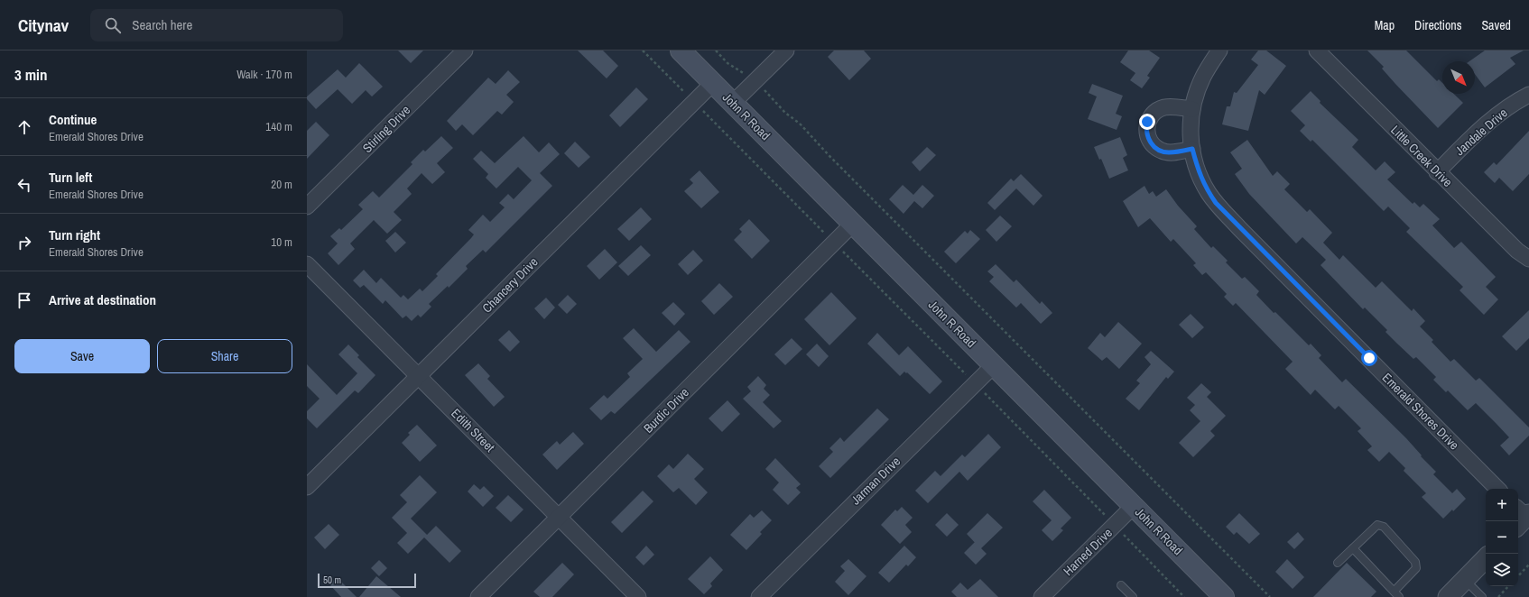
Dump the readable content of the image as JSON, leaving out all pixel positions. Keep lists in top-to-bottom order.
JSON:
{
  "streets": {
    "main road": ["John R Road"],
    "street": [
      "Stirling Drive",
      "Jandale Drive",
      "Little Creek Drive",
      "Chancery Drive",
      "Burdic Drive",
      "Emerald Shores Drive",
      "Edith Street",
      "Jarman Drive",
      "Harned Drive"
    ]
  },
  "crossings": [
    ["John R Road", "Chancery Drive"],
    ["John R Road", "Burdic Drive"],
    ["John R Road", "Jarman Drive"],
    ["John R Road", "Harned Drive"],
    ["Jandale Drive", "Little Creek Drive"],
    ["Chancery Drive", "Edith Street"],
    ["Burdic Drive", "Edith Street"]
  ],
  "scale_bar": "50 m",
  "north": "bottom right",
  "page": {
    "header": "Citynav",
    "search": "Search here",
    "nav": ["Map", "Directions", "Saved"],
    "heading": ["3 min", "Walk · 170 m"],
    "list": [
      ["Continue", "Emerald Shores Drive", "140 m"],
      ["Turn left", "Emerald Shores Drive", "20 m"],
      ["Turn right", "Emerald Shores Drive", "10 m"],
      "Arrive at destination"
    ],
    "buttons": ["Save", "Share"],
    "map_buttons": ["+", "−"],
    "scale": "50 m"
  }
}
